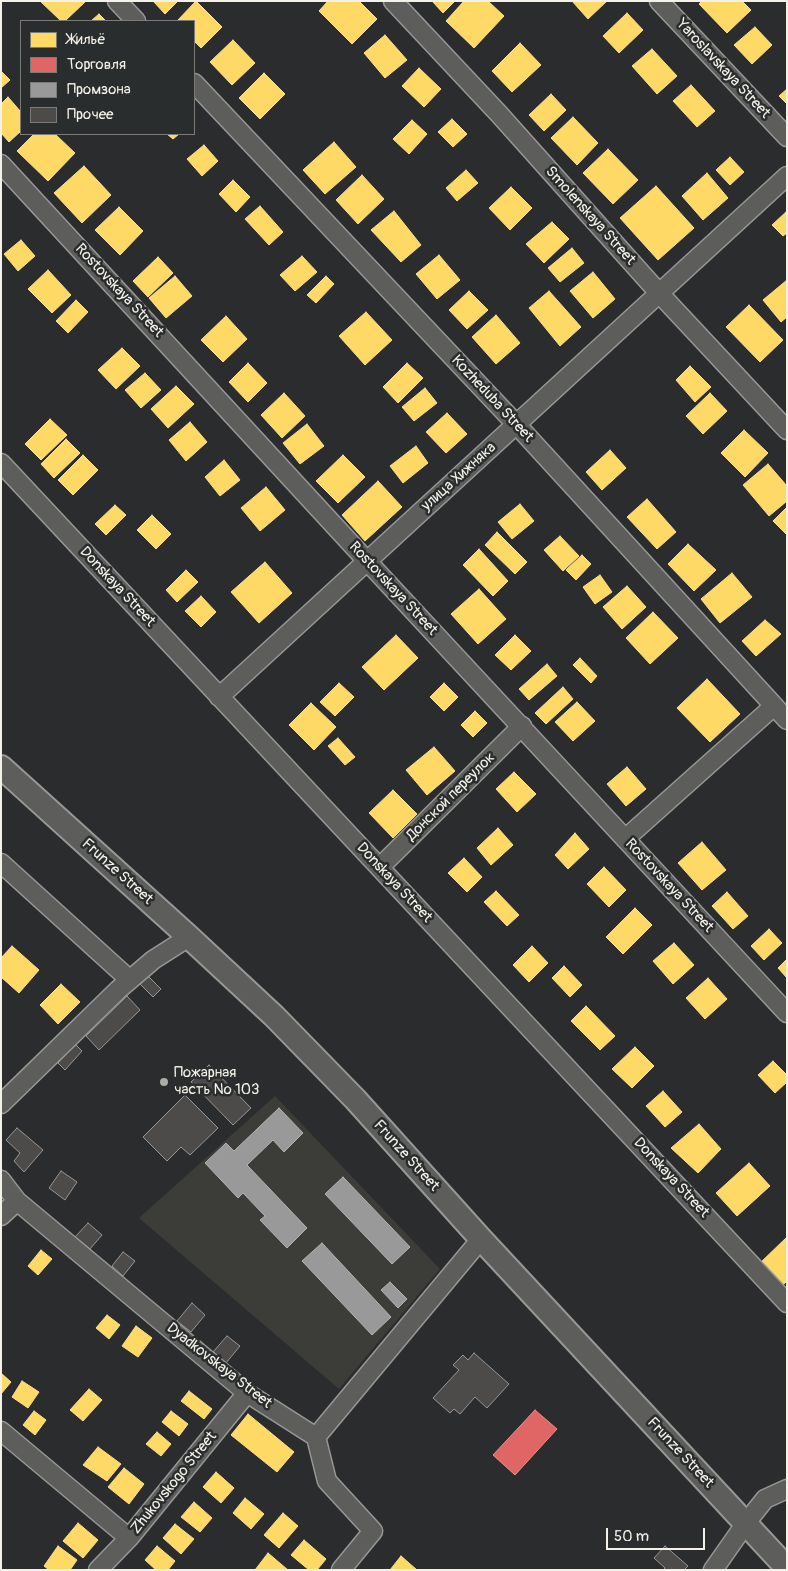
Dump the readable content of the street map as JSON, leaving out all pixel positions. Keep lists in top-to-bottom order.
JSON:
{
  "streets": {
    "main road": ["Frunze Street"],
    "street": [
      "Yaroslavskaya Street",
      "Smolenskaya Street",
      "Rostovskaya Street",
      "Kozheduba Street",
      "улица Хижняка",
      "Donskaya Street",
      "Донской переулок",
      "Dyadkovskaya Street",
      "Zhukovskogo Street"
    ]
  },
  "crossings": [
    ["Smolenskaya Street", "улица Хижняка"],
    ["Rostovskaya Street", "улица Хижняка"],
    ["Rostovskaya Street", "Донской переулок"],
    ["Kozheduba Street", "улица Хижняка"],
    ["улица Хижняка", "Donskaya Street"],
    ["Donskaya Street", "Донской переулок"],
    ["Dyadkovskaya Street", "Zhukovskogo Street"]
  ],
  "places": ["Пожарная часть № 103"],
  "legend": [
    "Жильё",
    "Торговля",
    "Промзона",
    "Прочее"
  ],
  "scale_bar": "50 m"
}
